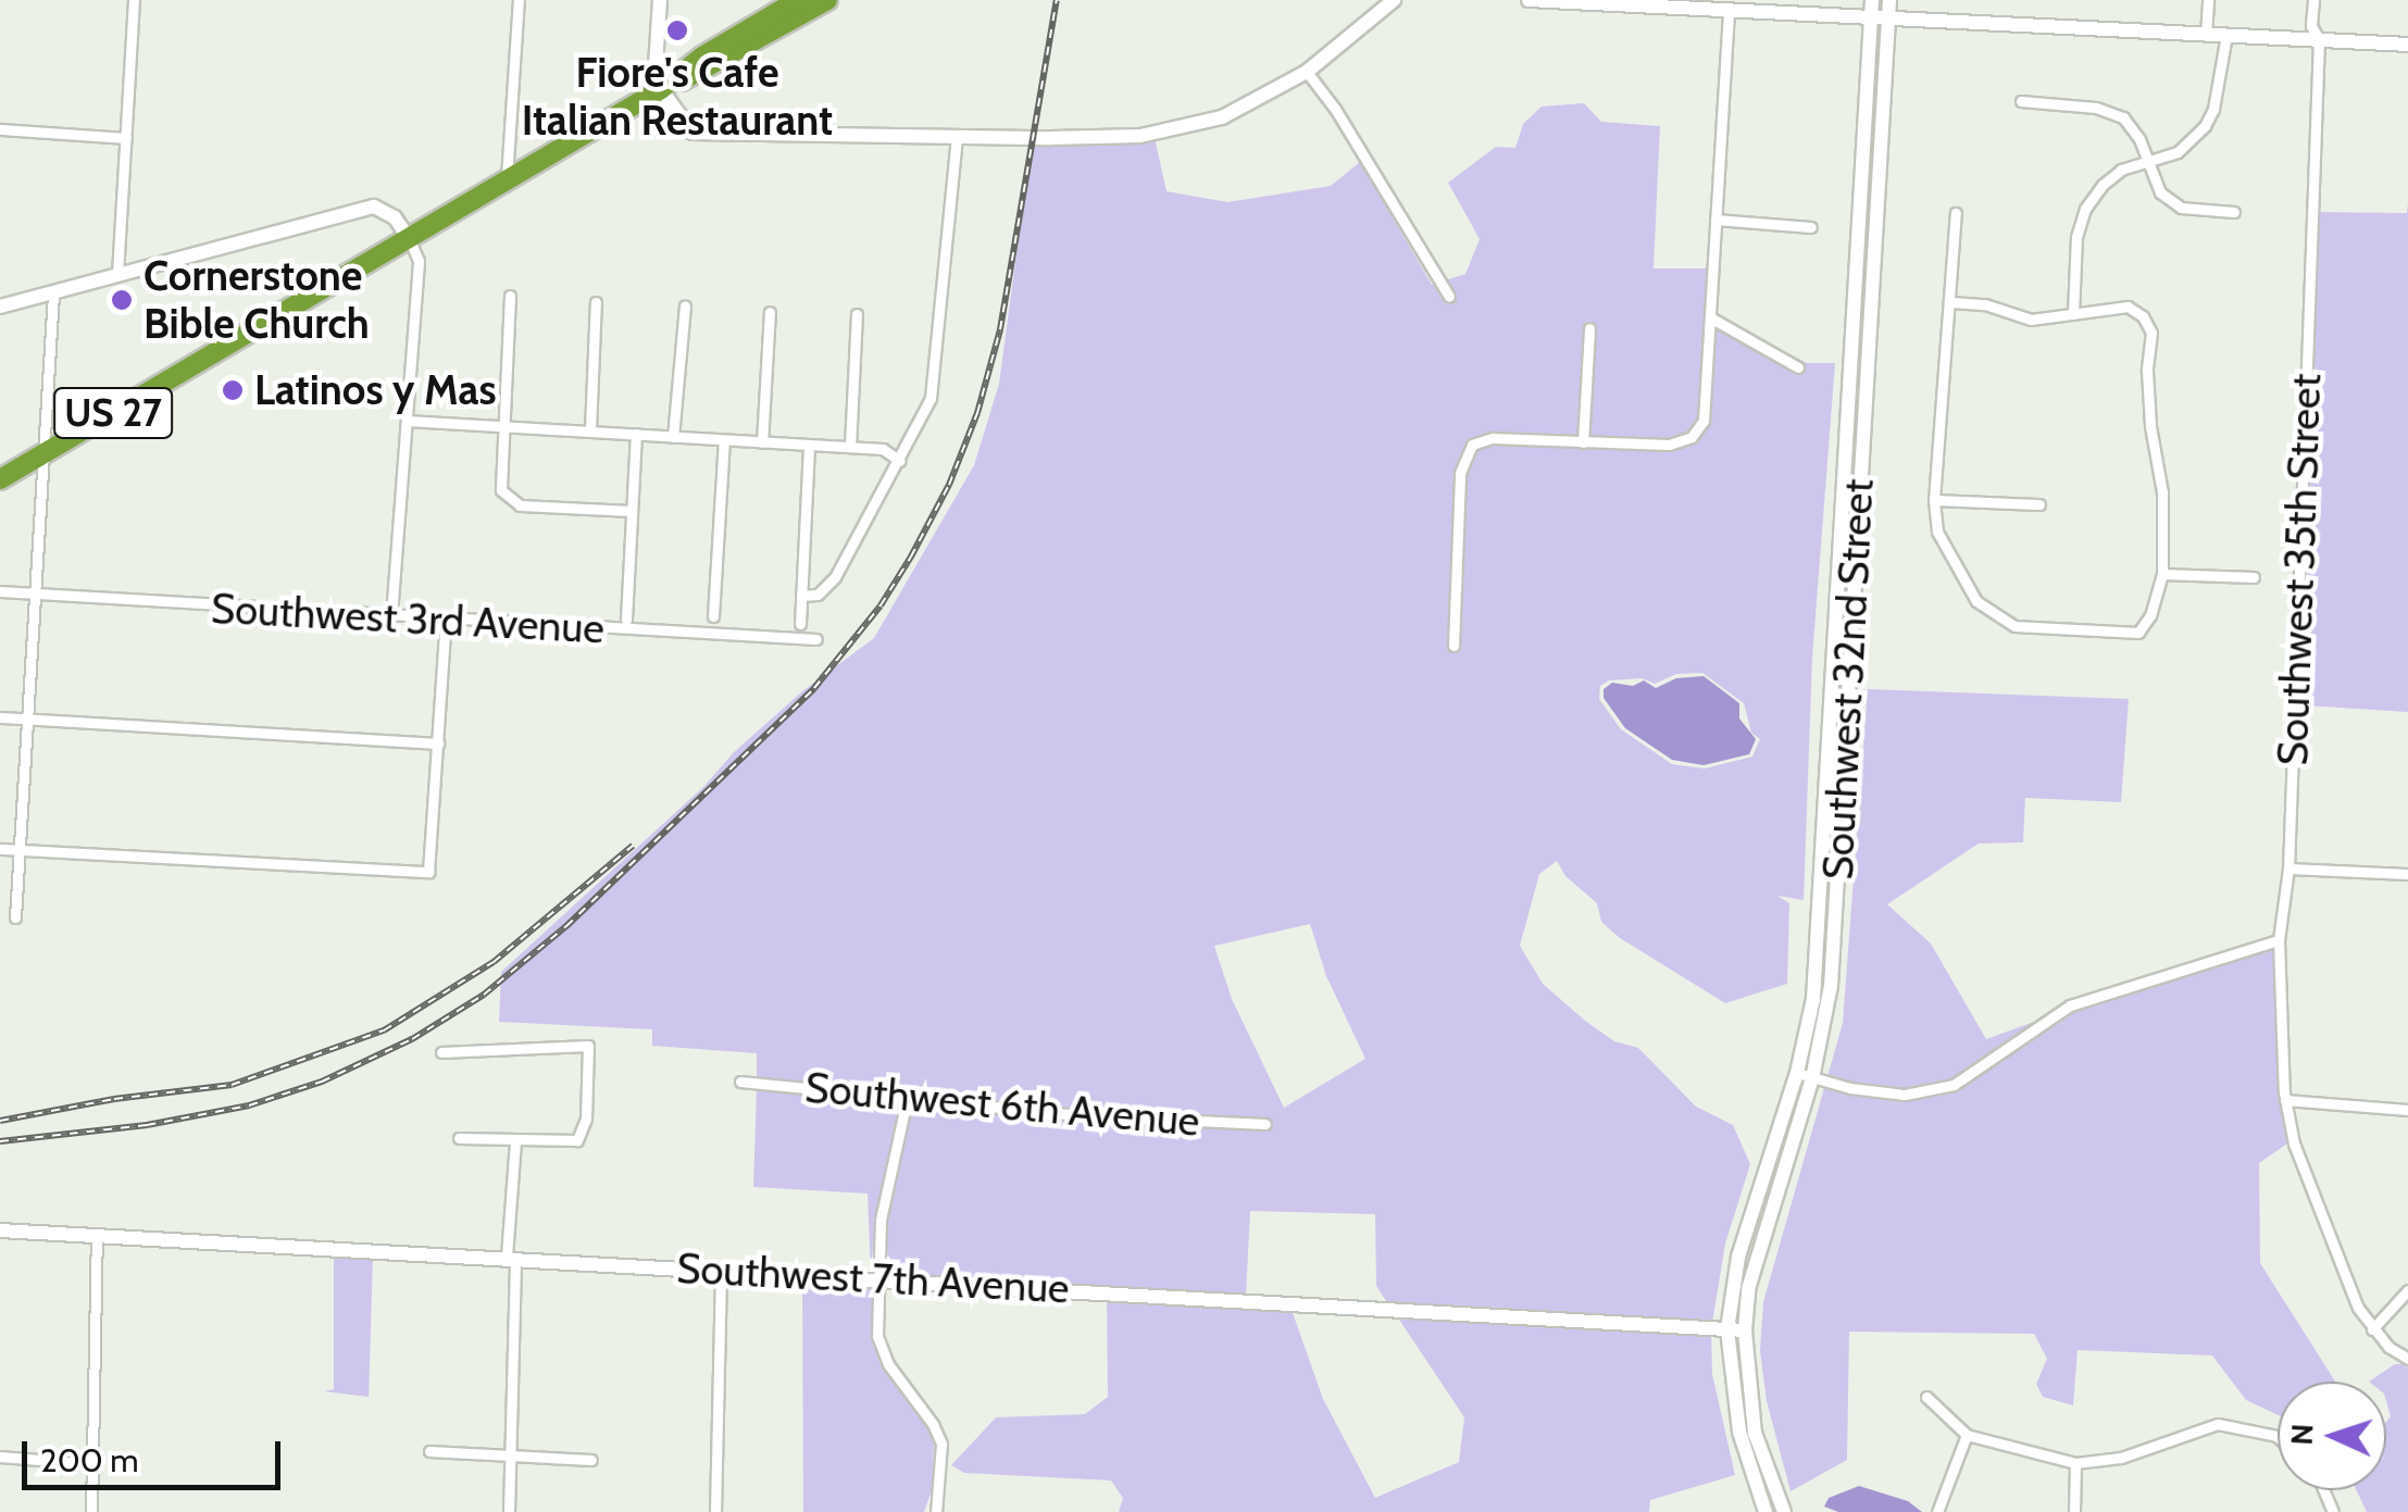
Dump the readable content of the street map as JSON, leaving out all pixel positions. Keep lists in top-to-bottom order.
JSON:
{
  "streets": {
    "highway": ["US 27"],
    "main road": ["Southwest 32nd Street", "Southwest 7th Avenue"],
    "street": ["Southwest 35th Street", "Southwest 3rd Avenue", "Southwest 6th Avenue"]
  },
  "crossings": [
    ["Southwest 32nd Street", "Southwest 7th Avenue"]
  ],
  "places": ["Fiore's Cafe Italian Restaurant", "Cornerstone Bible Church", "Latinos y Mas"],
  "scale_bar": "200 m",
  "north": "left"
}
